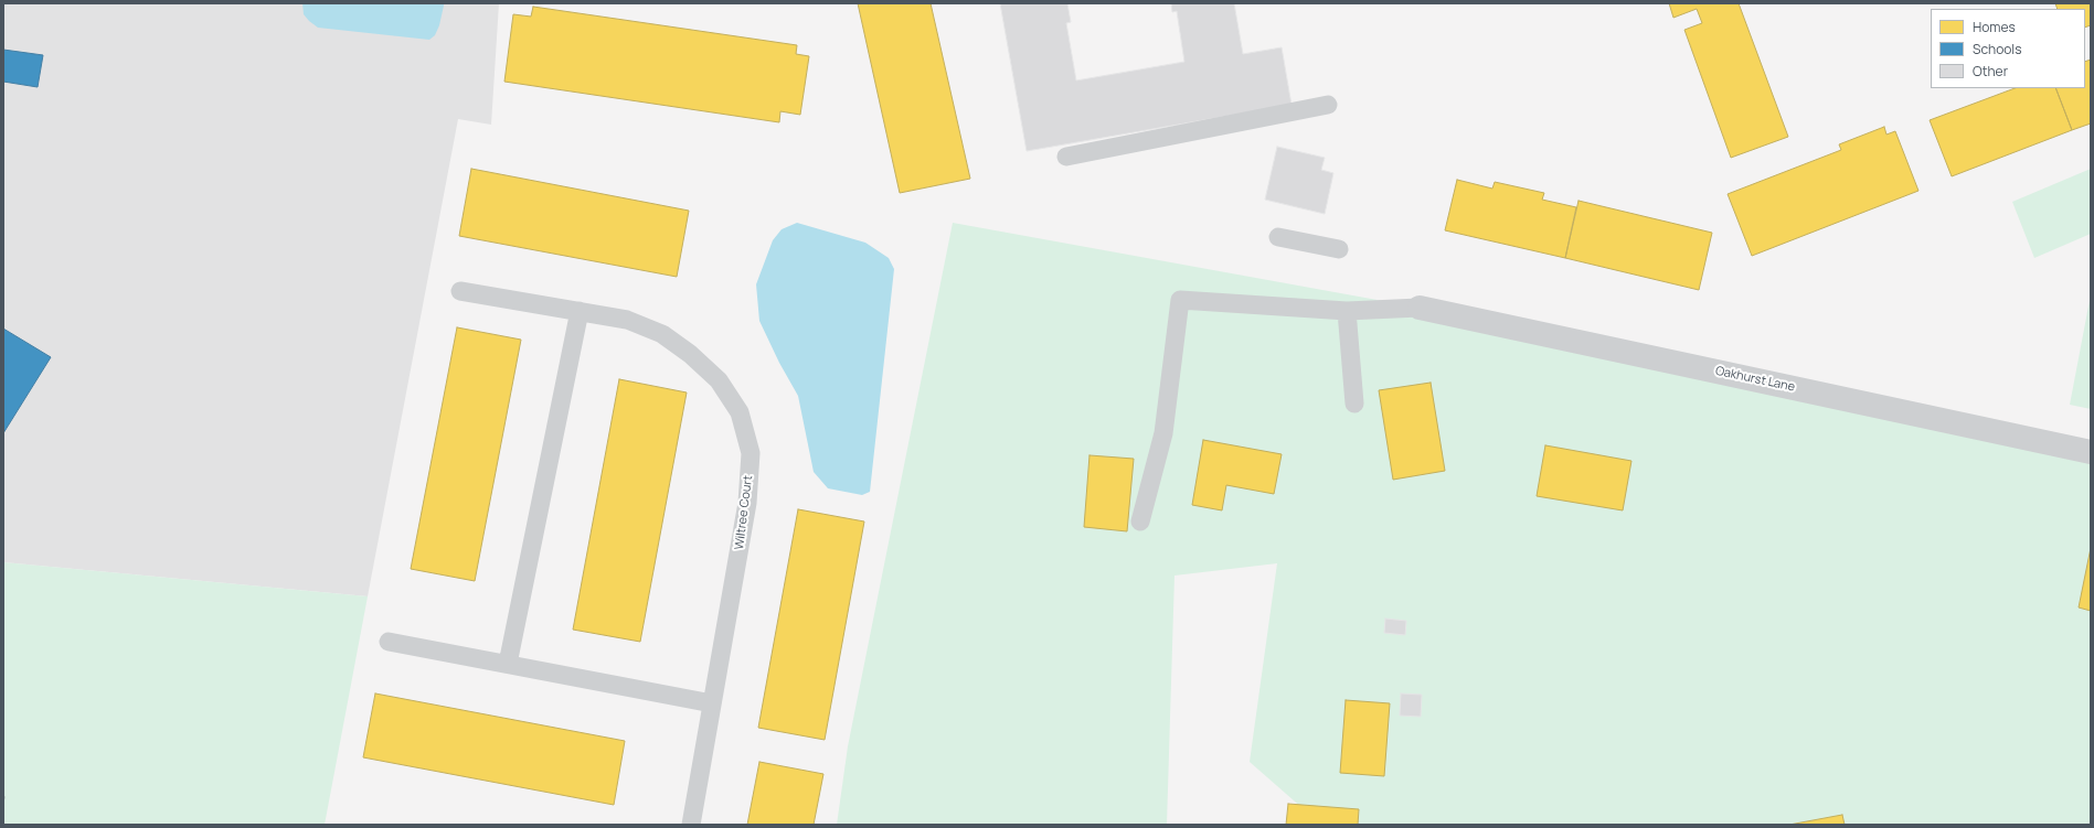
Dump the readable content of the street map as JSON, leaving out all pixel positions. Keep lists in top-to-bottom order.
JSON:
{
  "streets": {
    "street": ["Oakhurst Lane"],
    "lane": ["Wiltree Court"]
  },
  "legend": ["Homes", "Schools", "Other"]
}
